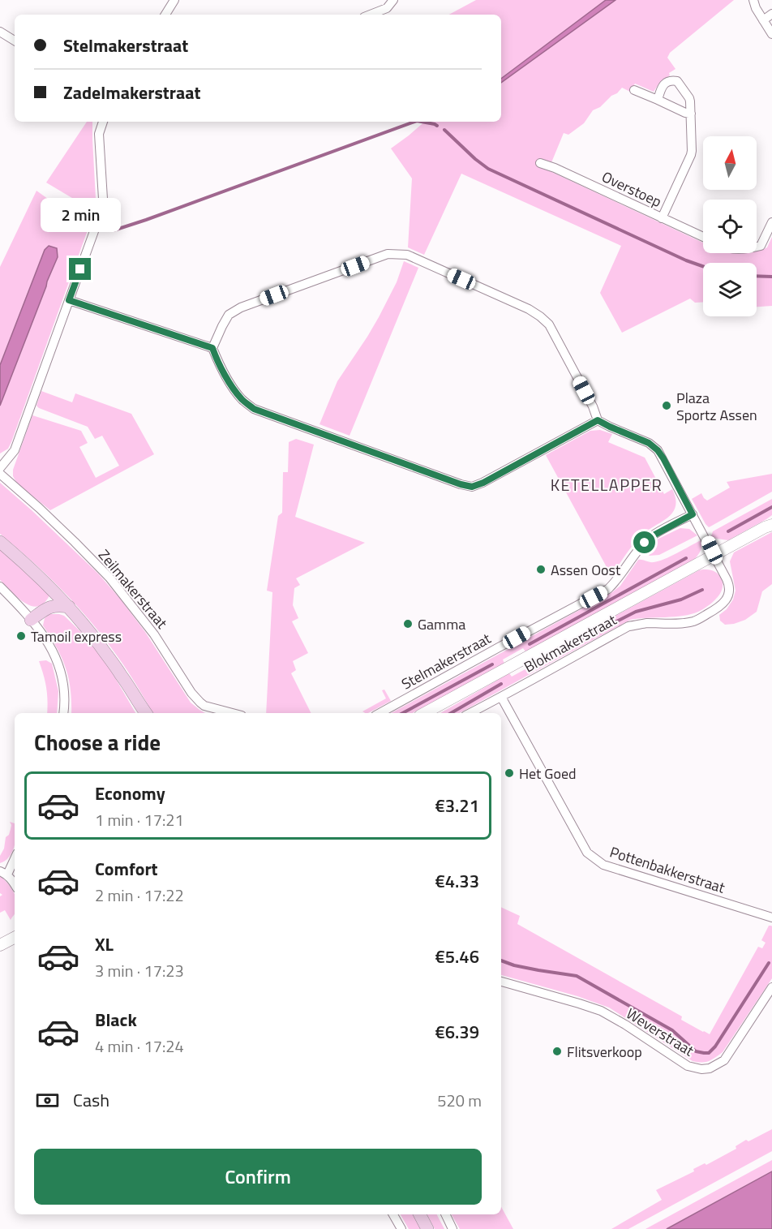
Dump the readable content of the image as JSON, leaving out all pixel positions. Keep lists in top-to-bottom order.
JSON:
{
  "streets": {
    "street": [
      "Overstoep",
      "Zeilmakerstraat",
      "Blokmakerstraat",
      "Stelmakerstraat",
      "Pottenbakkerstraat",
      "Weverstraat"
    ]
  },
  "crossings": [
    ["Blokmakerstraat", "Pottenbakkerstraat"]
  ],
  "districts": ["KETELLAPPER"],
  "places": [
    "Plaza Sportz Assen",
    "Assen Oost",
    "Gamma",
    "Tamoil express",
    "Het Goed",
    "Flitsverkoop"
  ],
  "north": "top",
  "page": {
    "banner": ["Stelmakerstraat", "Zadelmakerstraat"],
    "bubble": "2 min",
    "heading": "Choose a ride",
    "list": [
      {
        "name": "Economy",
        "note": "1 min · 17:21",
        "value": "€3.21"
      },
      {
        "name": "Comfort",
        "note": "2 min · 17:22",
        "value": "€4.33"
      },
      {
        "name": "XL",
        "note": "3 min · 17:23",
        "value": "€5.46"
      },
      {
        "name": "Black",
        "note": "4 min · 17:24",
        "value": "€6.39"
      }
    ],
    "pay": ["Cash", "520 m"],
    "buttons": "Confirm"
  }
}
